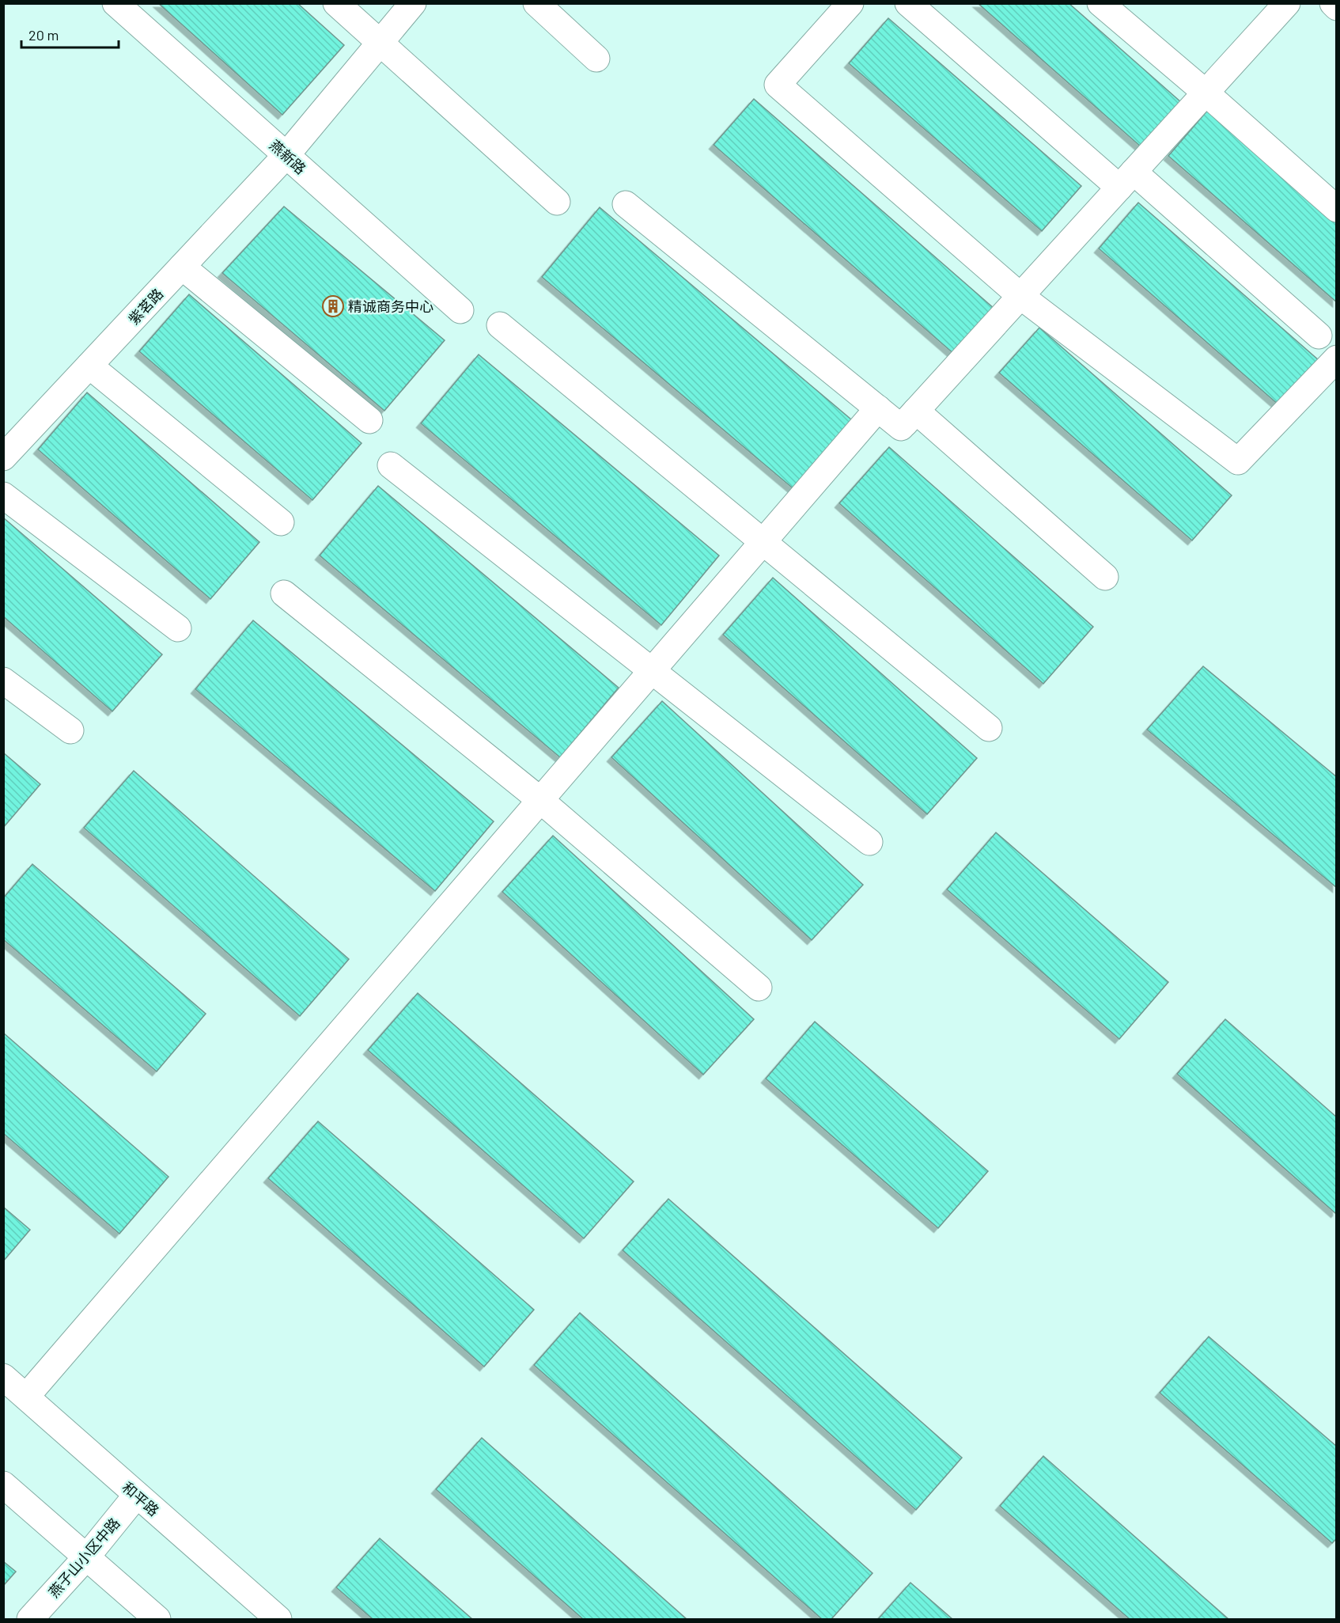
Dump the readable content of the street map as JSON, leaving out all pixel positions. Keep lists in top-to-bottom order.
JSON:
{
  "streets": {
    "street": [
      "燕新路",
      "紫茗路",
      "和平路",
      "燕子山小区中路"
    ]
  },
  "crossings": [
    ["燕新路", "紫茗路"],
    ["和平路", "燕子山小区中路"]
  ],
  "places": {
    "building": ["精诚商务中心"]
  },
  "scale_bar": "20 m"
}
